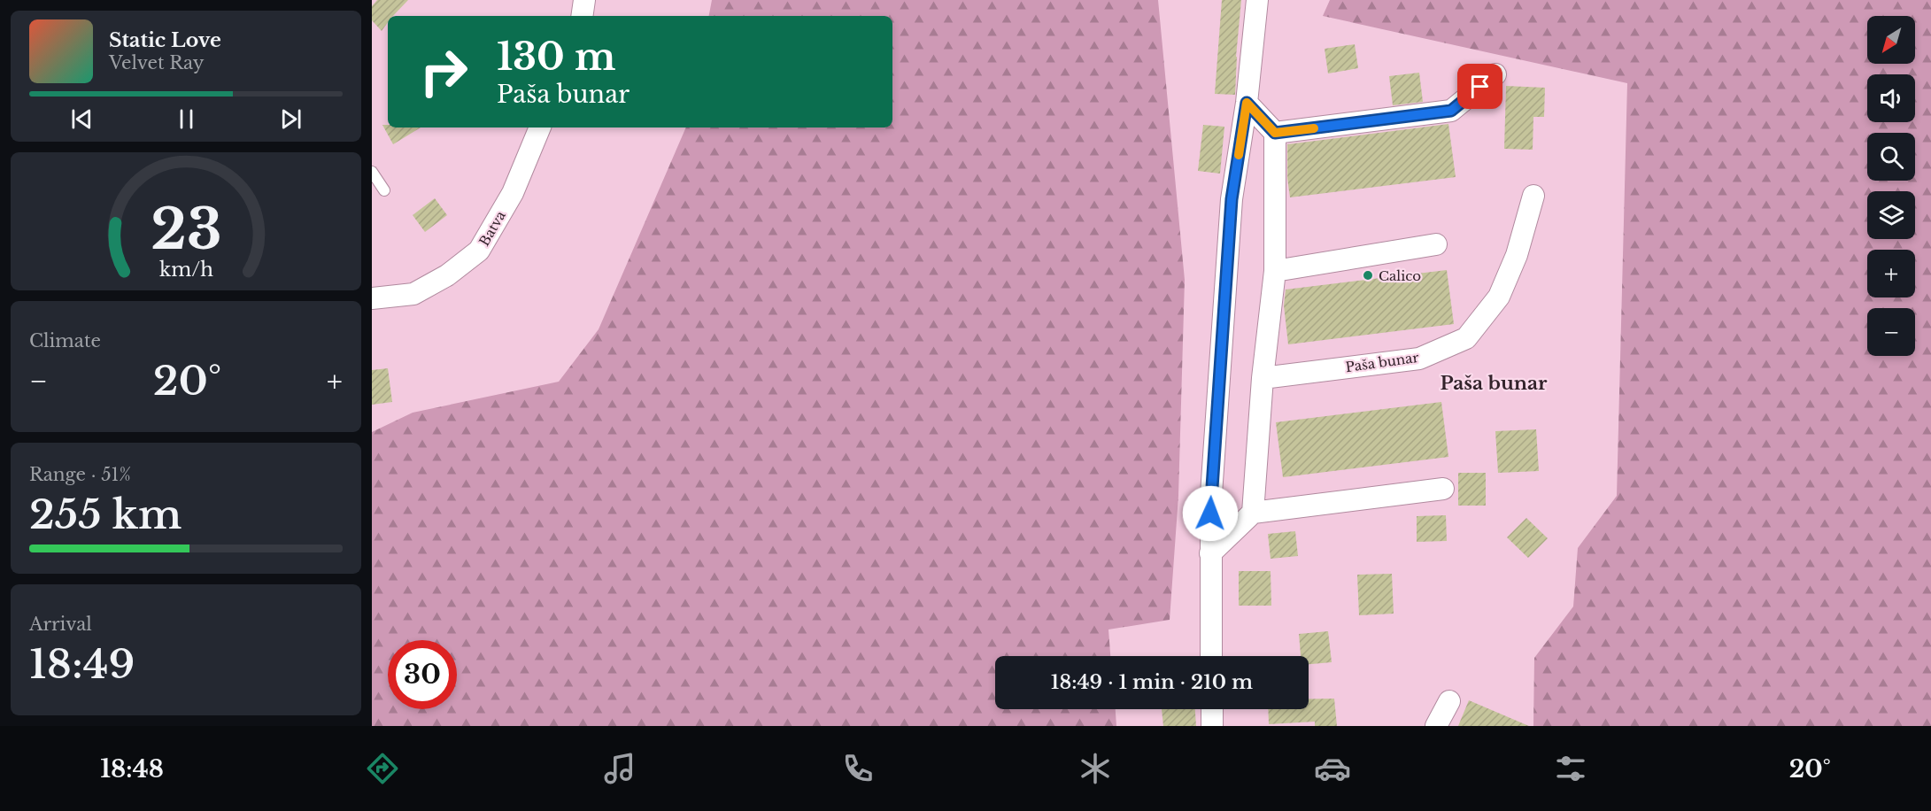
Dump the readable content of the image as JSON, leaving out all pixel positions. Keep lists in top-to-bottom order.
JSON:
{
  "streets": {
    "street": ["Batva", "Paša bunar"]
  },
  "districts": ["Paša bunar"],
  "places": ["Calico"],
  "north": "bottom left",
  "page": {
    "map_buttons": ["+", "−"],
    "turn": ["130 m", "Paša bunar"],
    "song": ["Static Love", "Velvet Ray"],
    "tile": [
      "Climate",
      ["Range · 51%", "255 km"],
      ["Arrival", "18:49"]
    ],
    "heat": ["−", "20°", "+"],
    "limit": "30",
    "trip": "18:49 · 1 min · 210 m",
    "tabs": ["18:48", "20°"],
    "gauge": ["23", "km/h"]
  }
}
